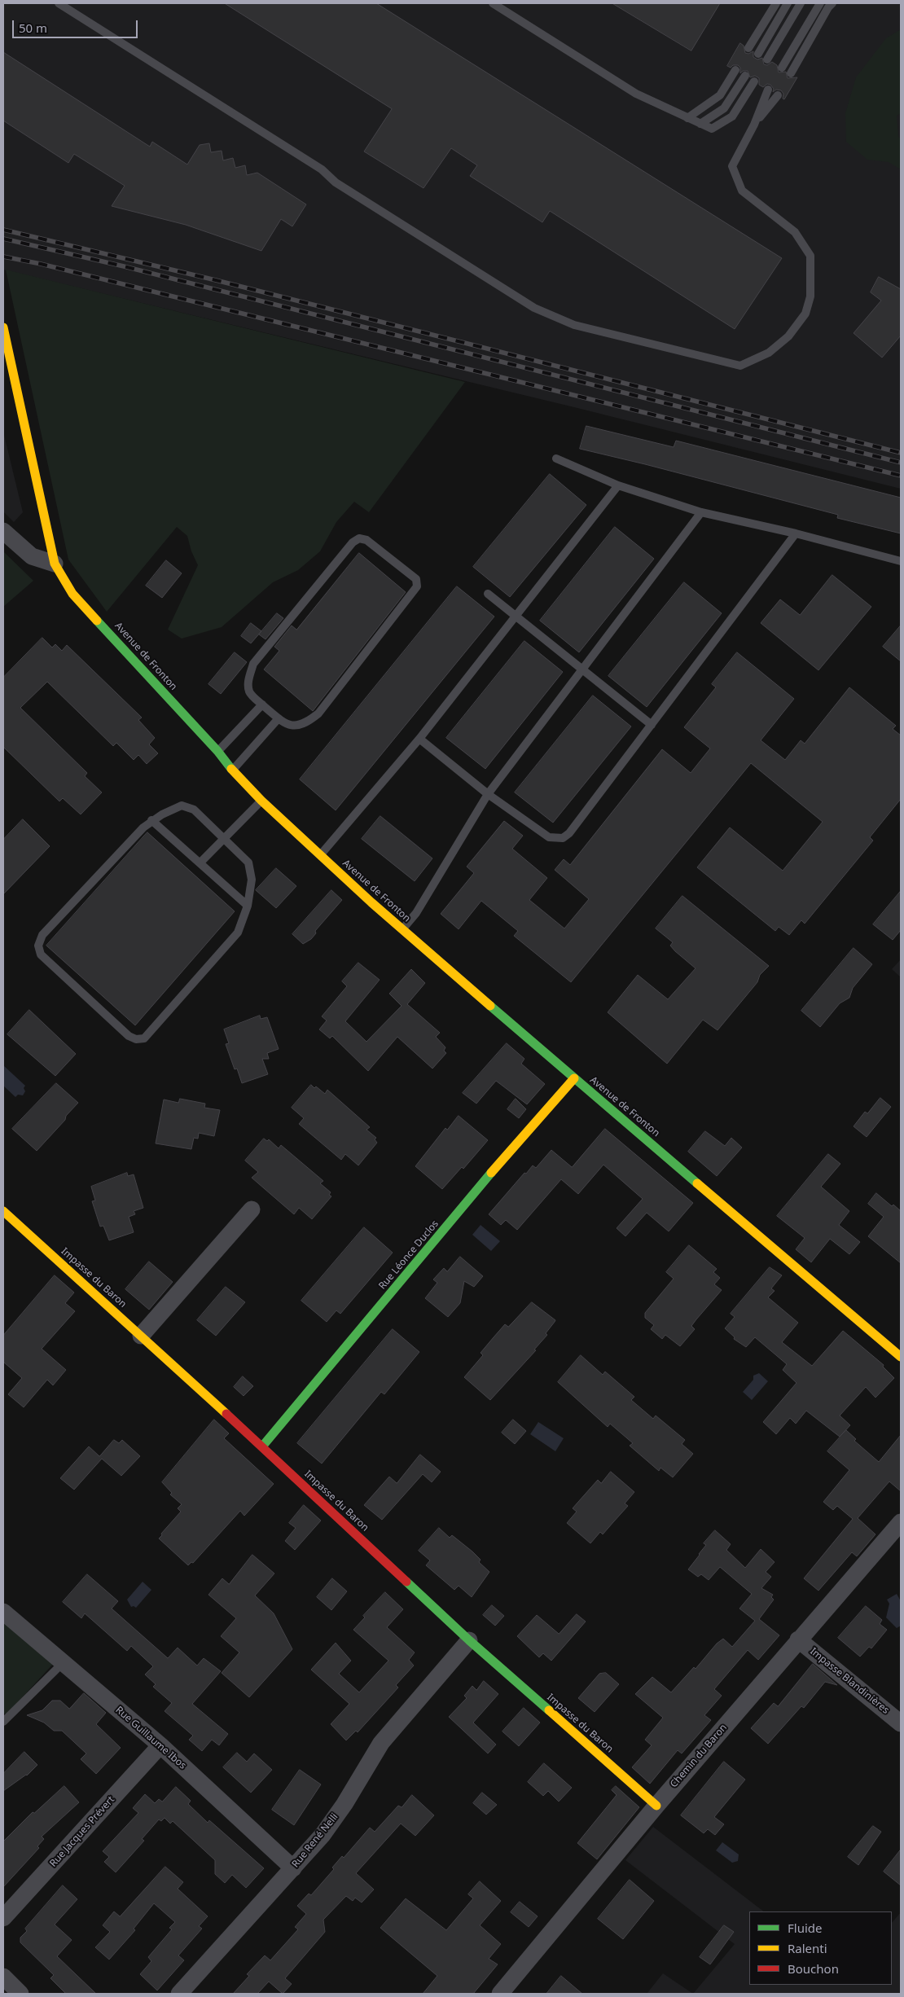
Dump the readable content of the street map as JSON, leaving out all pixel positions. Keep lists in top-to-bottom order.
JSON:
{
  "streets": {
    "street": [
      "Avenue de Fronton",
      "Rue Léonce Duclos",
      "Impasse du Baron",
      "Impasse Blandinières",
      "Rue Guillaume Ibos",
      "Chemin du Baron",
      "Rue Jacques Prévert",
      "Rue René Nelli"
    ]
  },
  "crossings": [
    ["Avenue de Fronton", "Rue Léonce Duclos"],
    ["Rue Léonce Duclos", "Impasse du Baron"],
    ["Impasse du Baron", "Chemin du Baron"],
    ["Impasse du Baron", "Rue René Nelli"],
    ["Impasse Blandinières", "Chemin du Baron"],
    ["Rue Guillaume Ibos", "Rue Jacques Prévert"],
    ["Rue Guillaume Ibos", "Rue René Nelli"]
  ],
  "legend": ["Fluide", "Ralenti", "Bouchon"],
  "scale_bar": "50 m"
}
